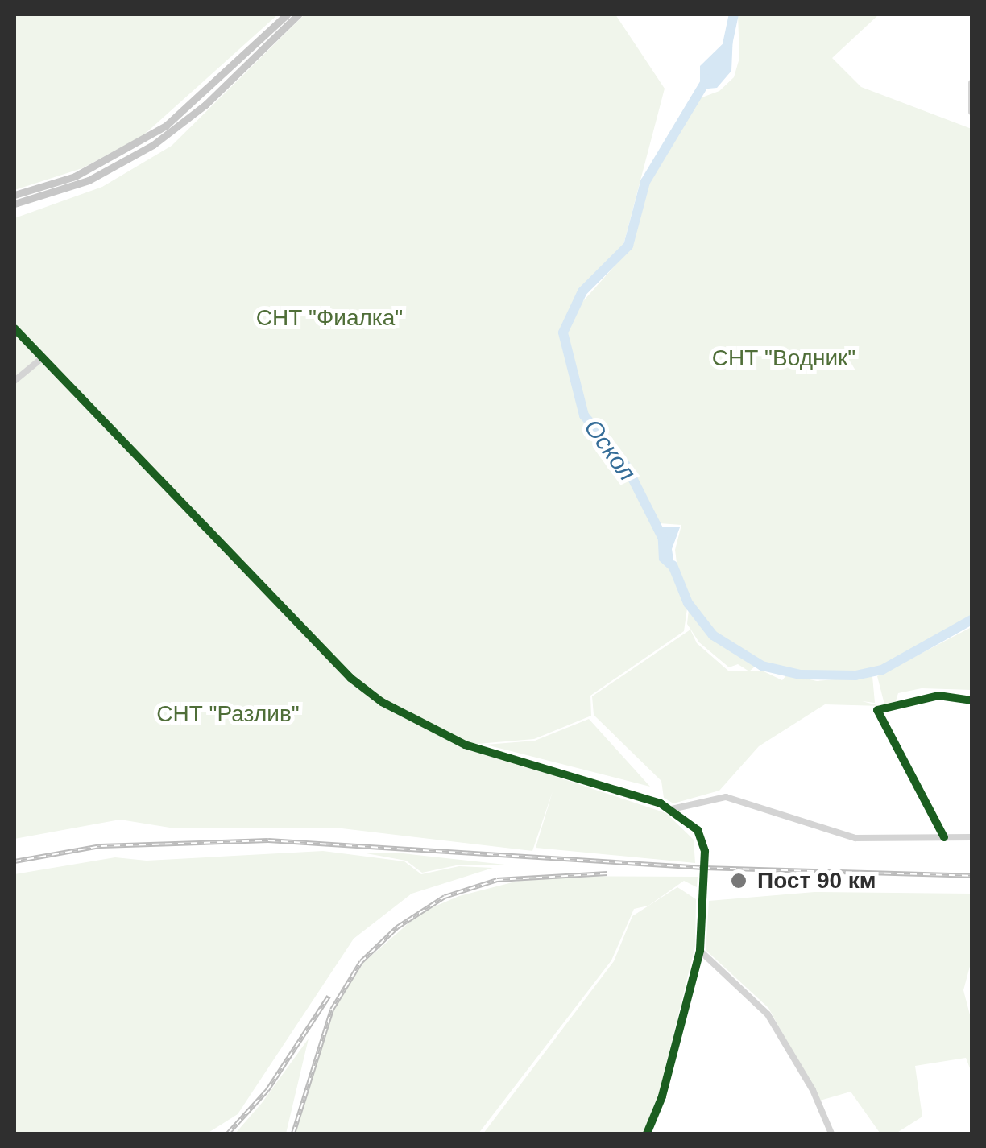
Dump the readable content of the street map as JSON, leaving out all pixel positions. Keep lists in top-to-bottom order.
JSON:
{
  "water": ["Оскол"],
  "parks": ["СНТ \"Фиалка\"", "СНТ \"Водник\"", "СНТ \"Разлив\""],
  "places": ["Пост 90 км"]
}
